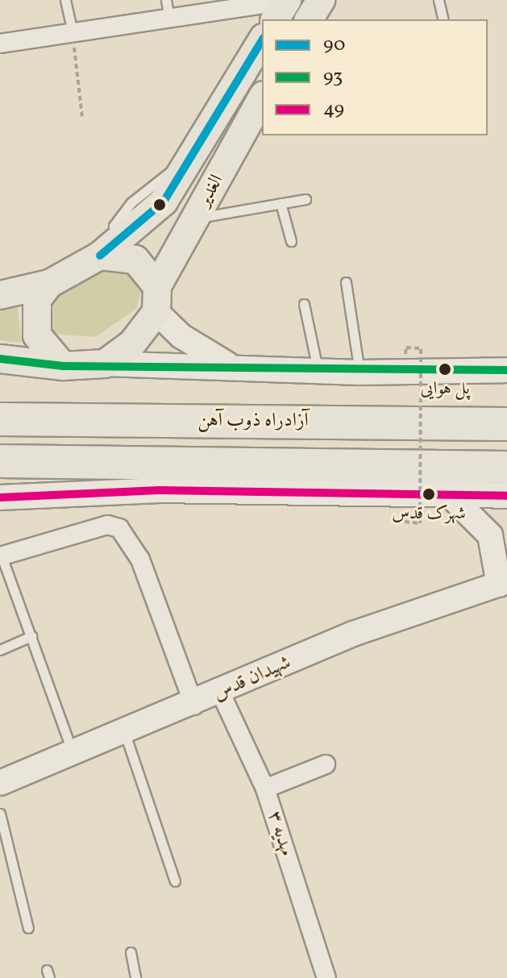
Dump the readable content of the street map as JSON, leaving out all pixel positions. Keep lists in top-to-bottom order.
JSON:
{
  "streets": {
    "highway": ["آزادراه ذوب آهن"],
    "main road": ["الغدیر", "شهیدان قدس"],
    "street": ["مهدیه ۳"]
  },
  "crossings": [
    ["شهیدان قدس", "مهدیه ۳"]
  ],
  "places": ["پل هوایی", "شهرک قدس"],
  "lines": ["transit line 90", "transit line 93", "transit line 49"],
  "legend": ["90", "93", "49"]
}
